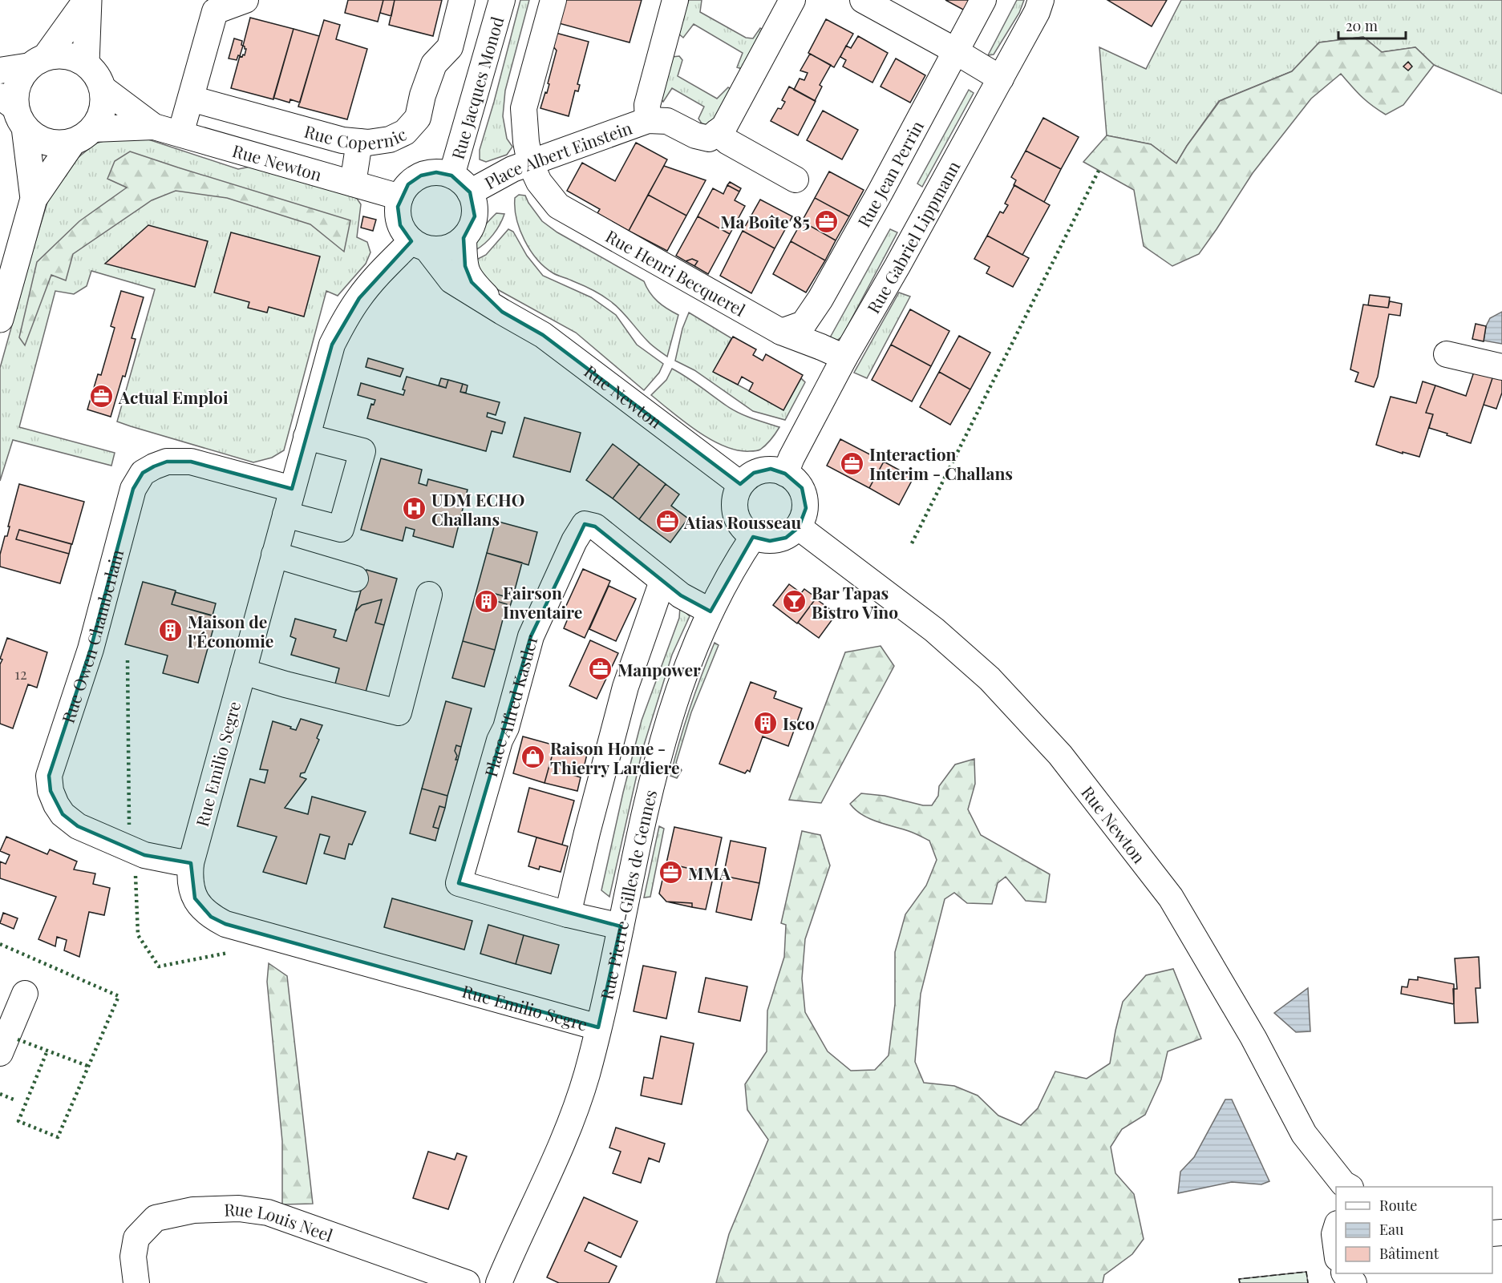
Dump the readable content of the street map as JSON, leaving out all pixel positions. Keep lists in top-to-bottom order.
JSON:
{
  "streets": {
    "street": [
      "Rue Jacques Monod",
      "Rue Copernic",
      "Place Albert Einstein",
      "Rue Newton",
      "Rue Jean Perrin",
      "Rue Gabriel Lippmann",
      "Rue Henri Becquerel",
      "Rue Owen Chamberlain",
      "Place Alfred Kastler",
      "Rue Emilio Segre",
      "Rue Pierre-Gilles de Gennes",
      "Rue Louis Neel"
    ]
  },
  "crossings": [
    ["Rue Jacques Monod", "Place Albert Einstein"],
    ["Rue Jacques Monod", "Rue Newton"],
    ["Rue Jacques Monod", "Rue Emilio Segre"],
    ["Place Albert Einstein", "Rue Newton"],
    ["Place Albert Einstein", "Rue Henri Becquerel"],
    ["Place Albert Einstein", "Rue Emilio Segre"],
    ["Rue Newton", "Rue Gabriel Lippmann"],
    ["Rue Newton", "Rue Emilio Segre"],
    ["Rue Newton", "Rue Pierre-Gilles de Gennes"],
    ["Rue Jean Perrin", "Rue Henri Becquerel"],
    ["Rue Gabriel Lippmann", "Rue Henri Becquerel"],
    ["Rue Gabriel Lippmann", "Rue Pierre-Gilles de Gennes"],
    ["Rue Owen Chamberlain", "Rue Emilio Segre"],
    ["Place Alfred Kastler", "Rue Pierre-Gilles de Gennes"],
    ["Rue Emilio Segre", "Rue Pierre-Gilles de Gennes"]
  ],
  "places": {
    "office": [
      "Ma Boîte 85",
      "Actual Emploi",
      "Interaction Interim - Challans",
      "Atias Rousseau",
      "Manpower",
      "MMA"
    ],
    "hospital": ["UDM ECHO Challans"],
    "building": ["Fairson Inventaire", "Maison de l'Économie", "Isco"],
    "bar": ["Bar Tapas Bistro Vino"],
    "shop": ["Raison Home - Thierry Lardiere"]
  },
  "house_numbers": ["12"],
  "legend": ["Route", "Eau", "Bâtiment"],
  "scale_bar": "20 m"
}
